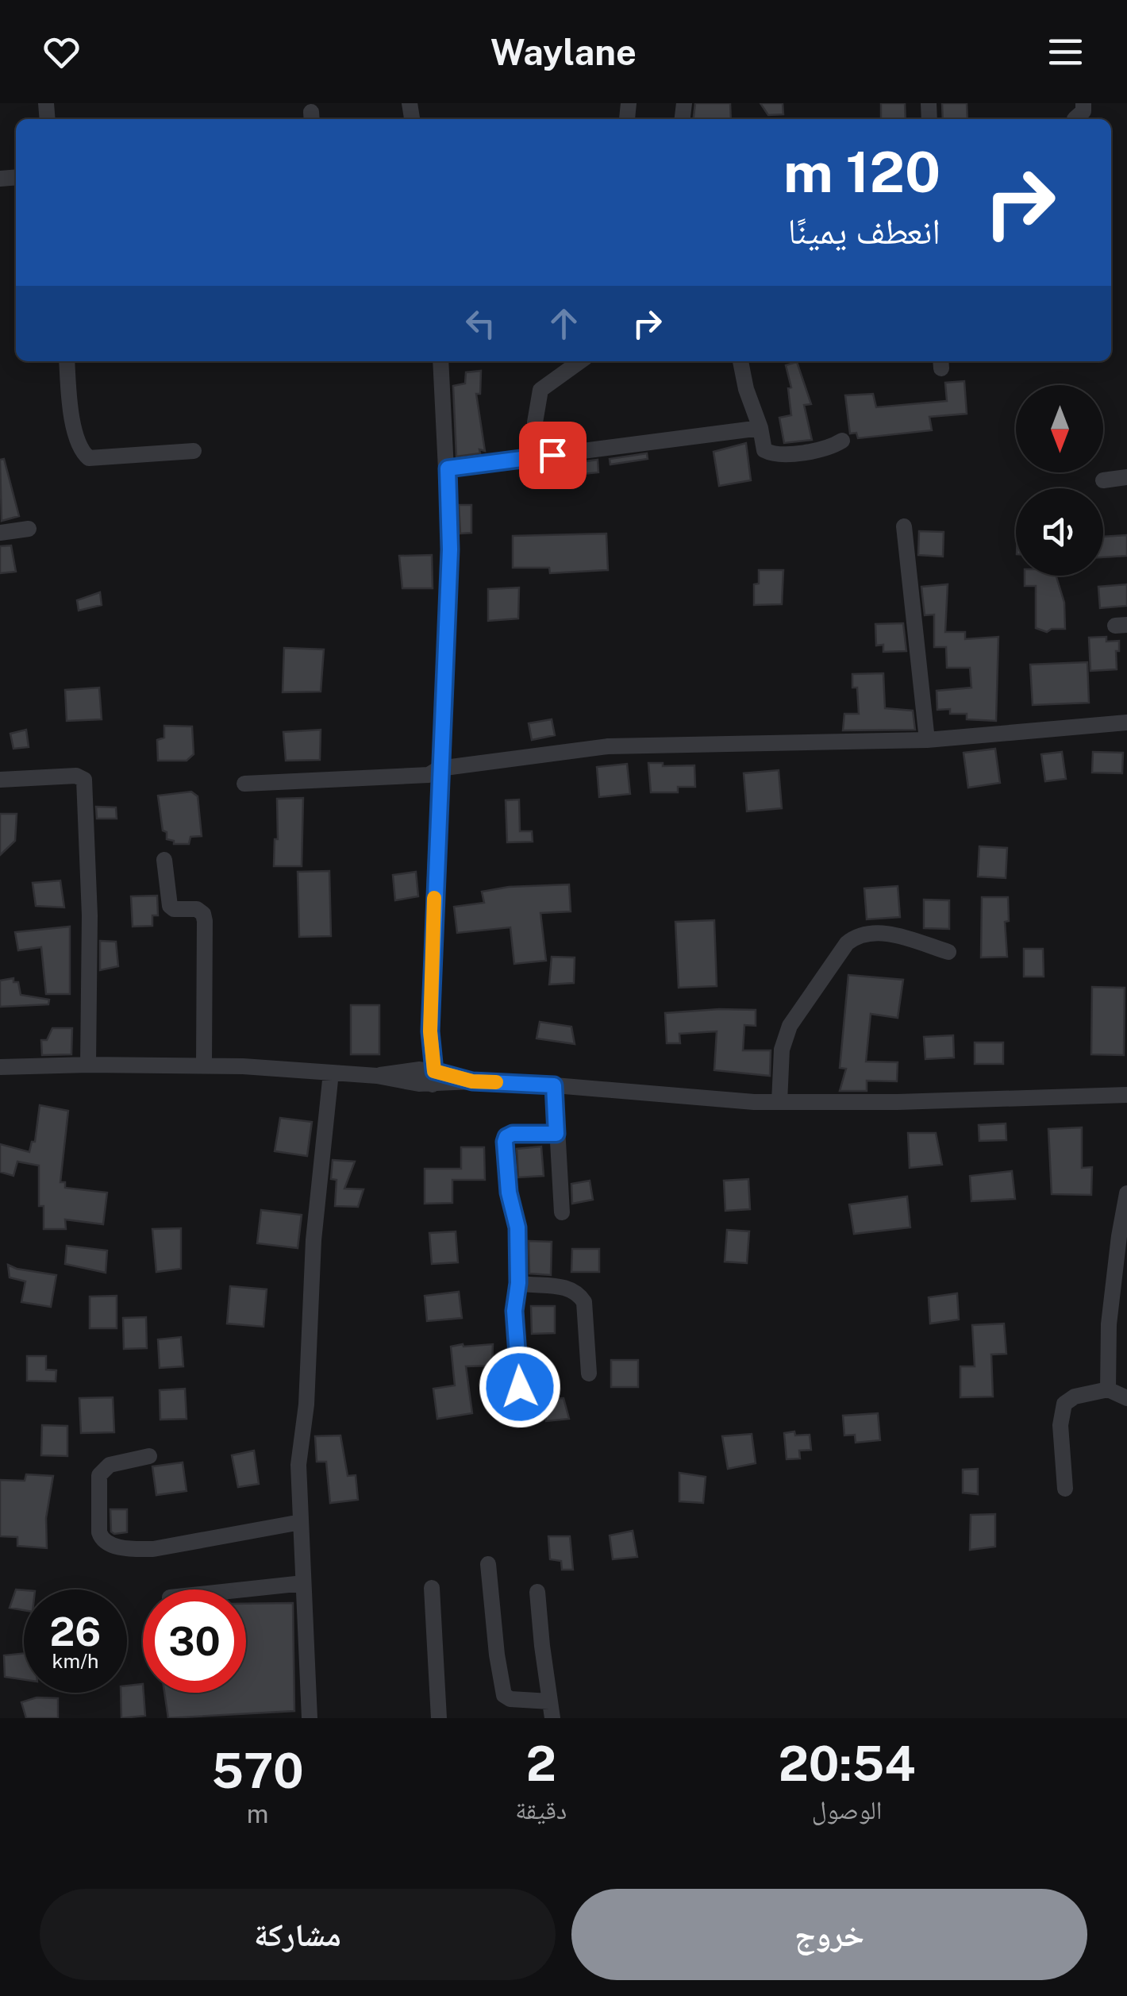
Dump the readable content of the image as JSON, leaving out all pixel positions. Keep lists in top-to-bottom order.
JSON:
{
  "north": "bottom",
  "page": {
    "header": "Waylane",
    "turn": ["120 m", "انعطف يمينًا"],
    "speed": "26 km/h",
    "limit": "30",
    "eta": [
      "20:54",
      "الوصول",
      "2",
      "دقيقة",
      "570",
      "m"
    ],
    "buttons": ["خروج", "مشاركة"]
  }
}
